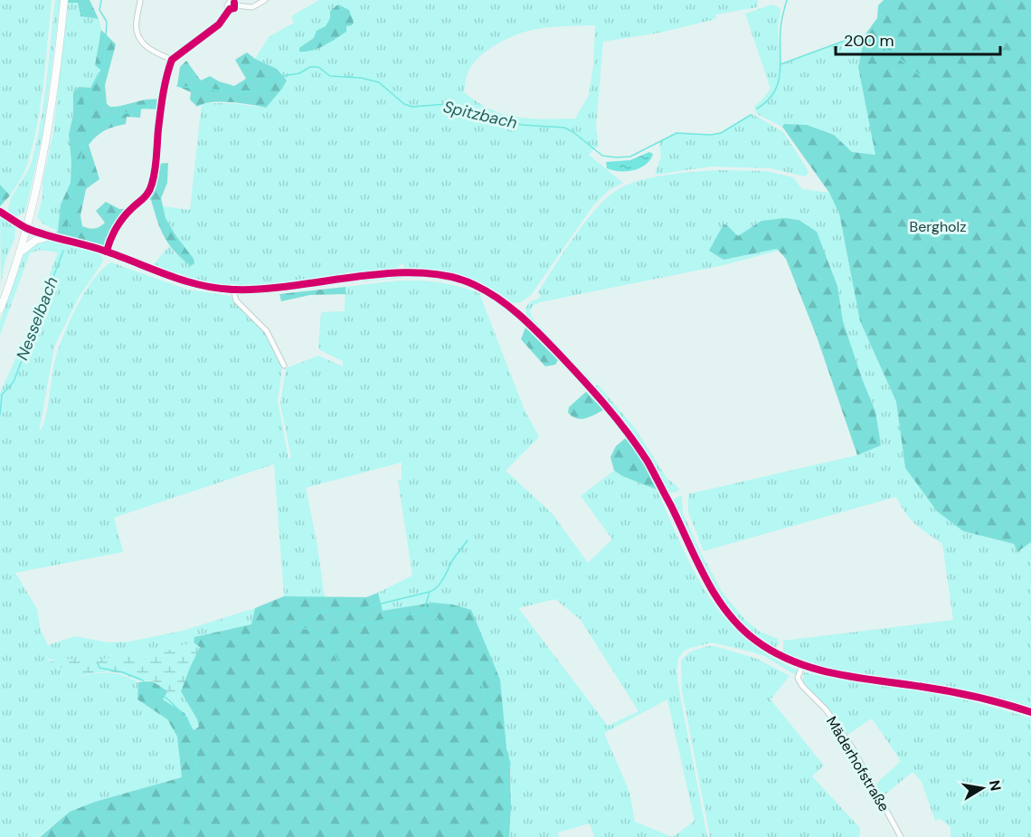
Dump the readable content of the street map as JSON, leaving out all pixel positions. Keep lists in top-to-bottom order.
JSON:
{
  "streets": {
    "street": ["Mäderhofstraße"]
  },
  "water": ["Spitzbach", "Nesselbach"],
  "parks": ["Bergholz"],
  "scale_bar": "200 m",
  "north": "right"
}
